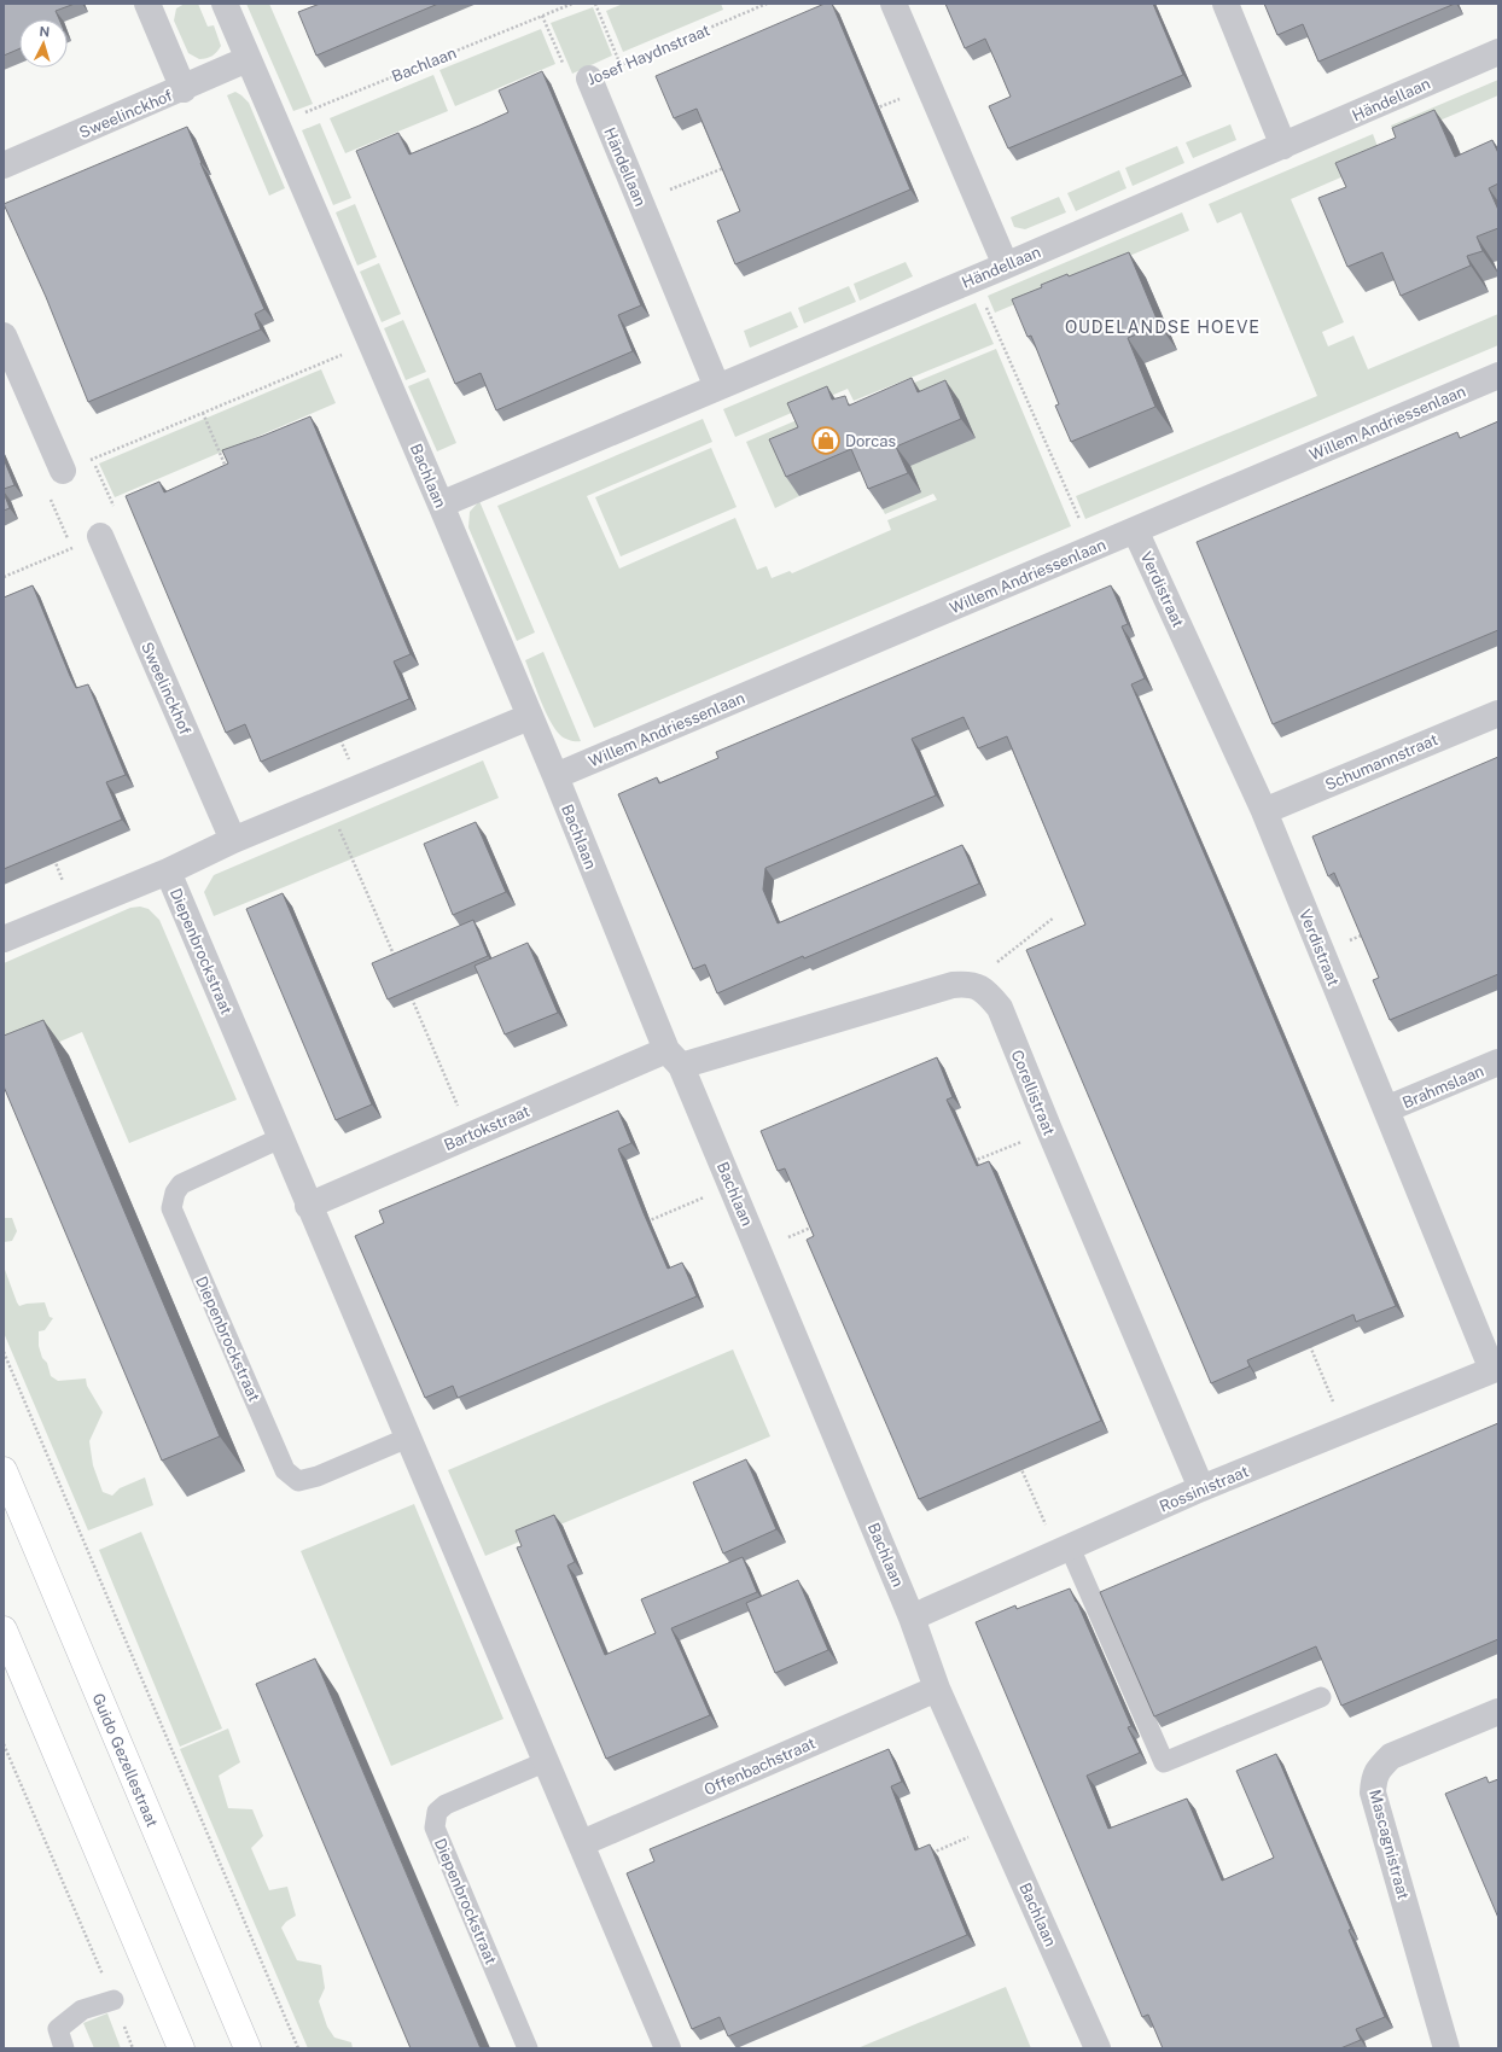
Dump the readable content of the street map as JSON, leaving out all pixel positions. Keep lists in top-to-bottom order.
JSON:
{
  "streets": {
    "main road": ["Guido Gezellestraat"],
    "street": [
      "Bachlaan",
      "Händellaan",
      "Sweelinckhof",
      "Willem Andriessenlaan",
      "Verdistraat",
      "Schumannstraat",
      "Diepenbrockstraat",
      "Brahmslaan",
      "Corellistraat",
      "Bartokstraat",
      "Rossinistraat",
      "Offenbachstraat",
      "Mascagnistraat"
    ],
    "path": ["Josef Haydnstraat"]
  },
  "crossings": [
    ["Josef Haydnstraat", "Bachlaan"],
    ["Josef Haydnstraat", "Händellaan"],
    ["Bachlaan", "Händellaan"],
    ["Bachlaan", "Sweelinckhof"],
    ["Bachlaan", "Willem Andriessenlaan"],
    ["Bachlaan", "Bartokstraat"],
    ["Bachlaan", "Rossinistraat"],
    ["Bachlaan", "Offenbachstraat"],
    ["Willem Andriessenlaan", "Verdistraat"],
    ["Verdistraat", "Schumannstraat"],
    ["Verdistraat", "Brahmslaan"],
    ["Verdistraat", "Rossinistraat"],
    ["Diepenbrockstraat", "Bartokstraat"],
    ["Diepenbrockstraat", "Offenbachstraat"],
    ["Corellistraat", "Rossinistraat"]
  ],
  "districts": ["OUDELANDSE HOEVE"],
  "places": {
    "shop": ["Dorcas"]
  },
  "north": "top"
}
